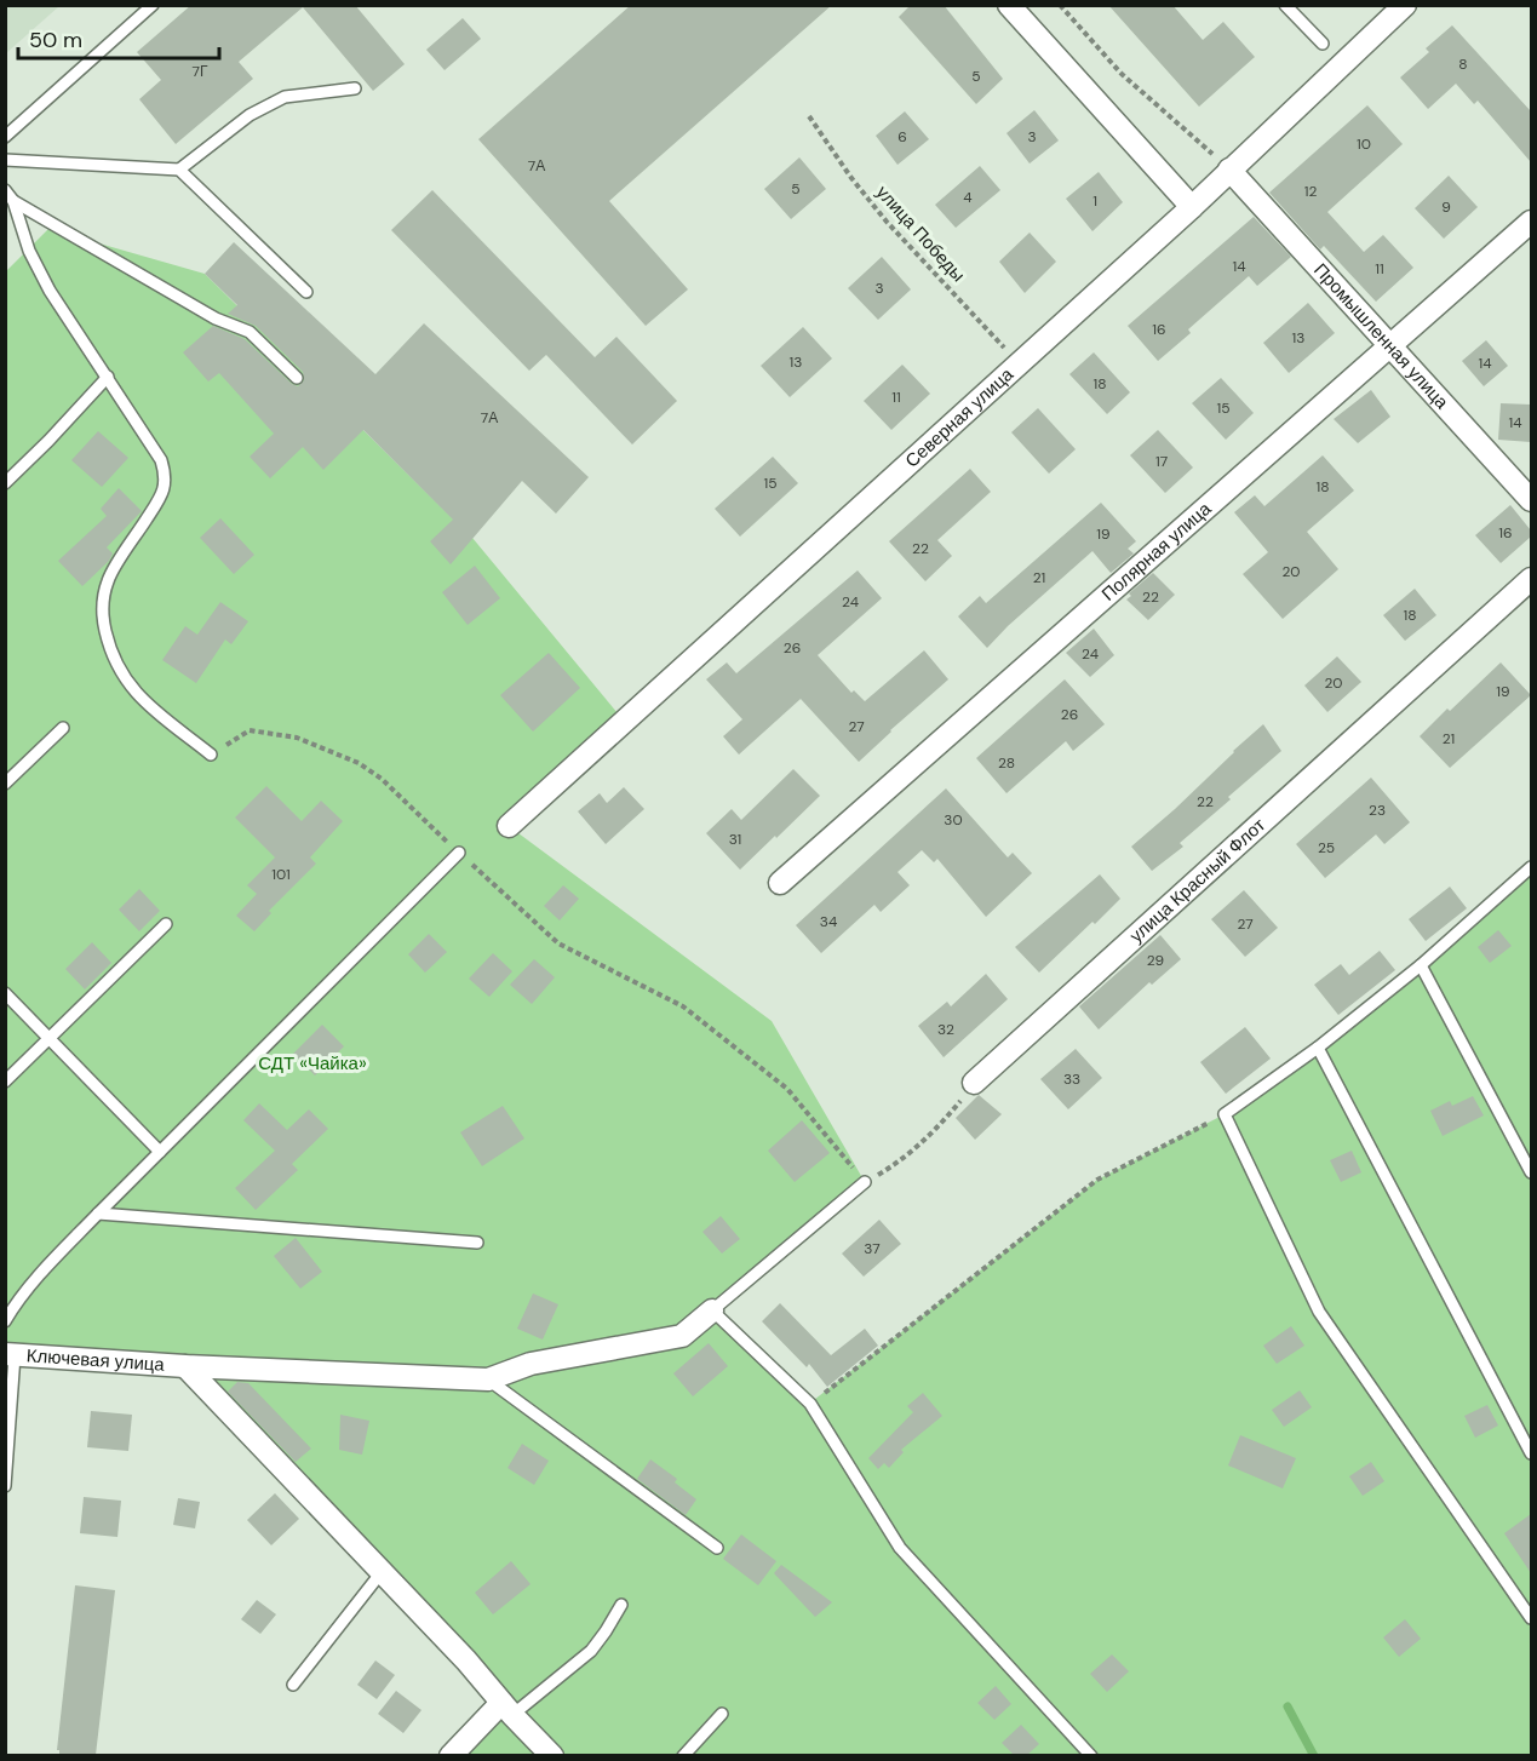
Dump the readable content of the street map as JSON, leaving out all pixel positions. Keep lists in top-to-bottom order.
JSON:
{
  "streets": {
    "street": [
      "Промышленная улица",
      "Северная улица",
      "Полярная улица",
      "улица Красный Флот",
      "Ключевая улица"
    ],
    "path": ["улица Победы"]
  },
  "crossings": [
    ["улица Победы", "Северная улица"],
    ["Промышленная улица", "Северная улица"],
    ["Промышленная улица", "Полярная улица"]
  ],
  "parks": ["СДТ «Чайка»"],
  "house_numbers": [
    "8",
    "7Г",
    "5",
    "6",
    "3",
    "10",
    "7А",
    "5",
    "12",
    "4",
    "1",
    "9",
    "14",
    "11",
    "3",
    "16",
    "13",
    "13",
    "14",
    "18",
    "11",
    "15",
    "7А",
    "14",
    "17",
    "15",
    "18",
    "16",
    "19",
    "22",
    "20",
    "21",
    "22",
    "24",
    "18",
    "26",
    "24",
    "20",
    "19",
    "26",
    "27",
    "21",
    "28",
    "22",
    "23",
    "30",
    "31",
    "25",
    "101",
    "34",
    "27",
    "29",
    "32",
    "33",
    "37"
  ],
  "scale_bar": "50 m"
}
